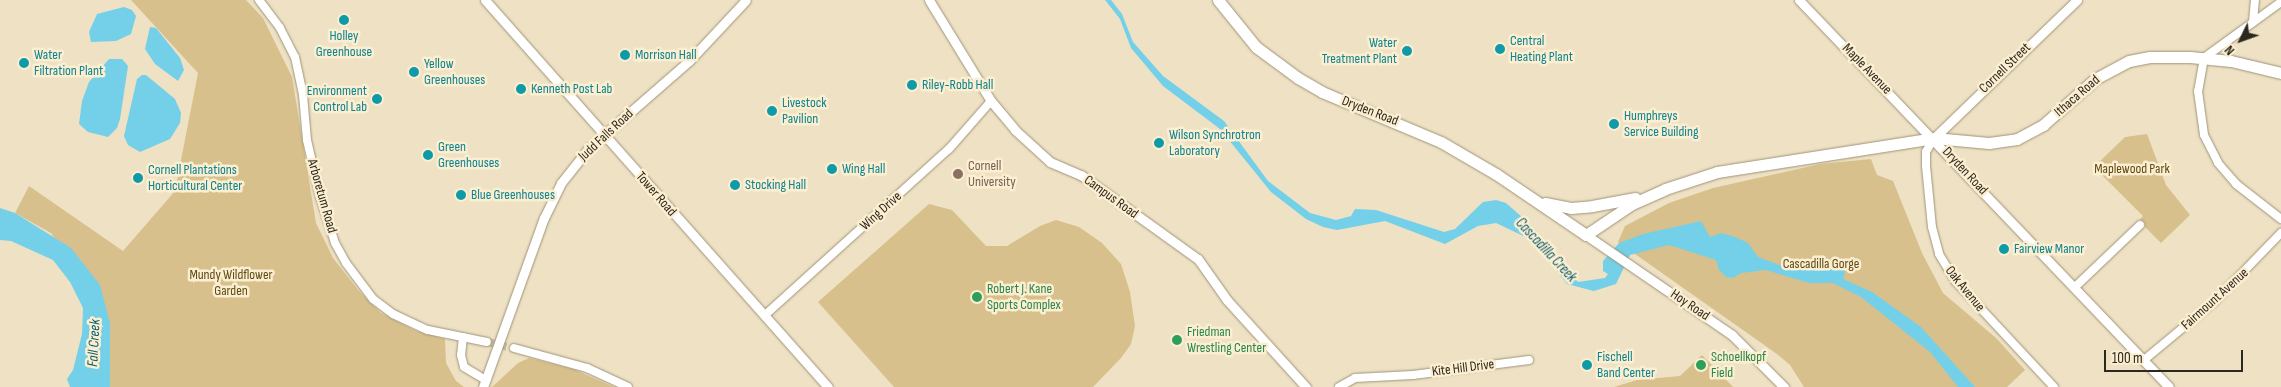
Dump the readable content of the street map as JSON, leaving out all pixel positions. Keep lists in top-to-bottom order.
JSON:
{
  "streets": {
    "main road": ["Ithaca Road", "Dryden Road"],
    "street": [
      "Cornell Street",
      "Maple Avenue",
      "Judd Falls Road",
      "Tower Road",
      "Arboretum Road",
      "Campus Road",
      "Wing Drive",
      "Oak Avenue",
      "Fairmount Avenue",
      "Hoy Road",
      "Kite Hill Drive"
    ]
  },
  "crossings": [
    ["Cornell Street", "Maple Avenue"],
    ["Cornell Street", "Ithaca Road"],
    ["Cornell Street", "Dryden Road"],
    ["Cornell Street", "Oak Avenue"],
    ["Maple Avenue", "Ithaca Road"],
    ["Maple Avenue", "Dryden Road"],
    ["Maple Avenue", "Oak Avenue"],
    ["Ithaca Road", "Dryden Road"],
    ["Ithaca Road", "Oak Avenue"],
    ["Dryden Road", "Oak Avenue"],
    ["Dryden Road", "Fairmount Avenue"],
    ["Dryden Road", "Hoy Road"],
    ["Judd Falls Road", "Tower Road"],
    ["Tower Road", "Wing Drive"],
    ["Campus Road", "Wing Drive"]
  ],
  "water": ["Cascadilla Creek", "Fall Creek"],
  "parks": ["Maplewood Park", "Cascadilla Gorge", "Mundy Wildflower Garden"],
  "places": [
    "Holley Greenhouse",
    "Central Heating Plant",
    "Water Treatment Plant",
    "Morrison Hall",
    "Water Filtration Plant",
    "Yellow Greenhouses",
    "Riley-Robb Hall",
    "Kenneth Post Lab",
    "Environment Control Lab",
    "Livestock Pavilion",
    "Humphreys Service Building",
    "Wilson Synchrotron Laboratory",
    "Green Greenhouses",
    "Wing Hall",
    "Cornell University",
    "Cornell Plantations Horticultural Center",
    "Stocking Hall",
    "Blue Greenhouses",
    "Fairview Manor",
    "Robert J. Kane Sports Complex",
    "Friedman Wrestling Center",
    "Fischell Band Center",
    "Schoellkopf Field"
  ],
  "scale_bar": "100 m",
  "north": "bottom left"
}
